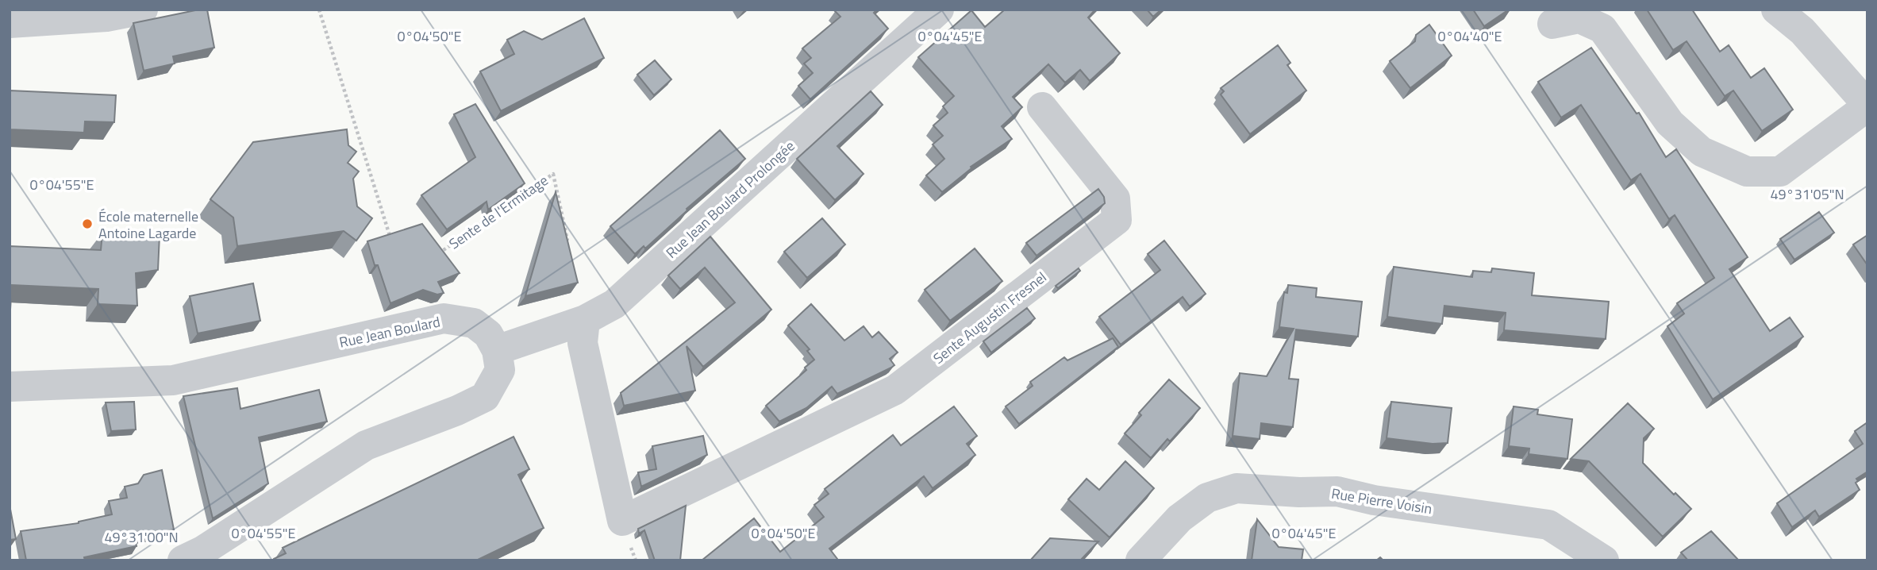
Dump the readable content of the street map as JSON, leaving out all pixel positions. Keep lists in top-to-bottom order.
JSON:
{
  "streets": {
    "street": [
      "Rue Jean Boulard Prolongée",
      "Sente Augustin Fresnel",
      "Rue Jean Boulard",
      "Rue Pierre Voisin"
    ],
    "path": ["Sente de l'Ermitage"]
  },
  "crossings": [
    ["Rue Jean Boulard Prolongée", "Sente Augustin Fresnel"],
    ["Rue Jean Boulard Prolongée", "Rue Jean Boulard"]
  ],
  "places": ["École maternelle Antoine Lagarde"],
  "coordinates": [
    "0°04'50\"E",
    "0°04'45\"E",
    "0°04'40\"E",
    "0°04'55\"E",
    "49°31'05\"N",
    "49°31'00\"N"
  ]
}
